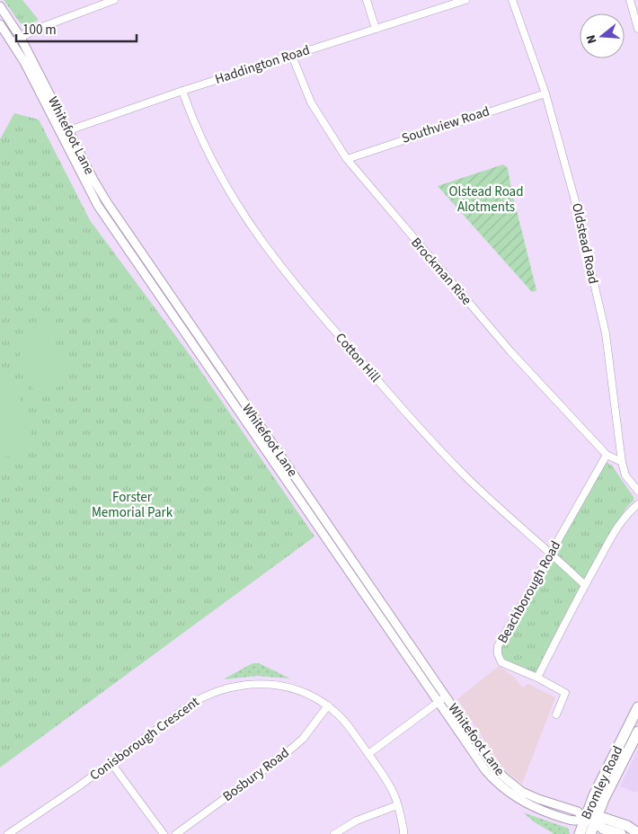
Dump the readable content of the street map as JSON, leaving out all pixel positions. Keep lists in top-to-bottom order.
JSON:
{
  "streets": {
    "main road": ["Bromley Road"],
    "street": [
      "Haddington Road",
      "Southview Road",
      "Whitefoot Lane",
      "Oldstead Road",
      "Brockman Rise",
      "Cotton Hill",
      "Beachborough Road",
      "Conisborough Crescent",
      "Bosbury Road"
    ]
  },
  "crossings": [
    ["Haddington Road", "Whitefoot Lane"],
    ["Haddington Road", "Brockman Rise"],
    ["Haddington Road", "Cotton Hill"],
    ["Southview Road", "Oldstead Road"],
    ["Southview Road", "Brockman Rise"],
    ["Whitefoot Lane", "Bromley Road"],
    ["Oldstead Road", "Brockman Rise"],
    ["Brockman Rise", "Beachborough Road"],
    ["Cotton Hill", "Beachborough Road"],
    ["Conisborough Crescent", "Bosbury Road"]
  ],
  "parks": ["Olstead Road Alotments", "Forster Memorial Park"],
  "scale_bar": "100 m",
  "north": "left"
}
